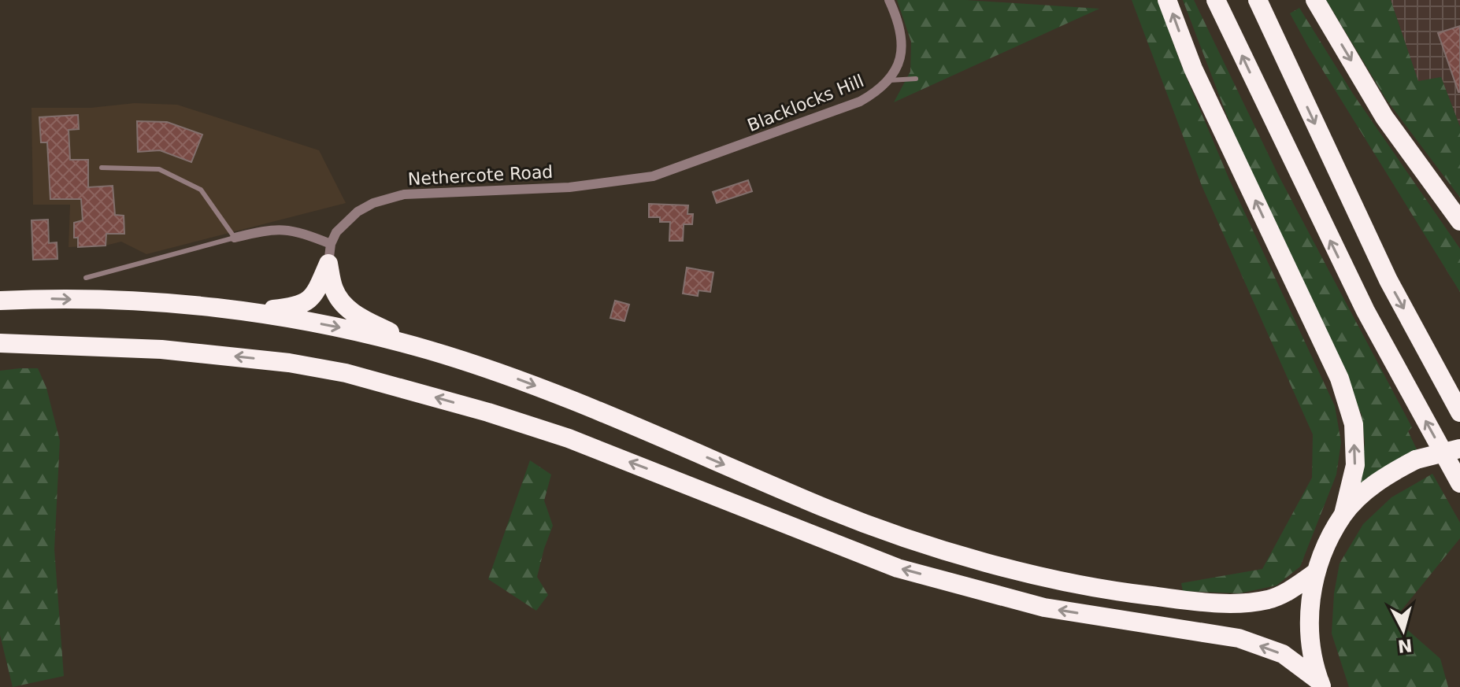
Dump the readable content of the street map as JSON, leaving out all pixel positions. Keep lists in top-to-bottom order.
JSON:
{
  "streets": {
    "street": ["Blacklocks Hill", "Nethercote Road"]
  },
  "crossings": [
    ["Blacklocks Hill", "Nethercote Road"]
  ],
  "north": "bottom"
}
